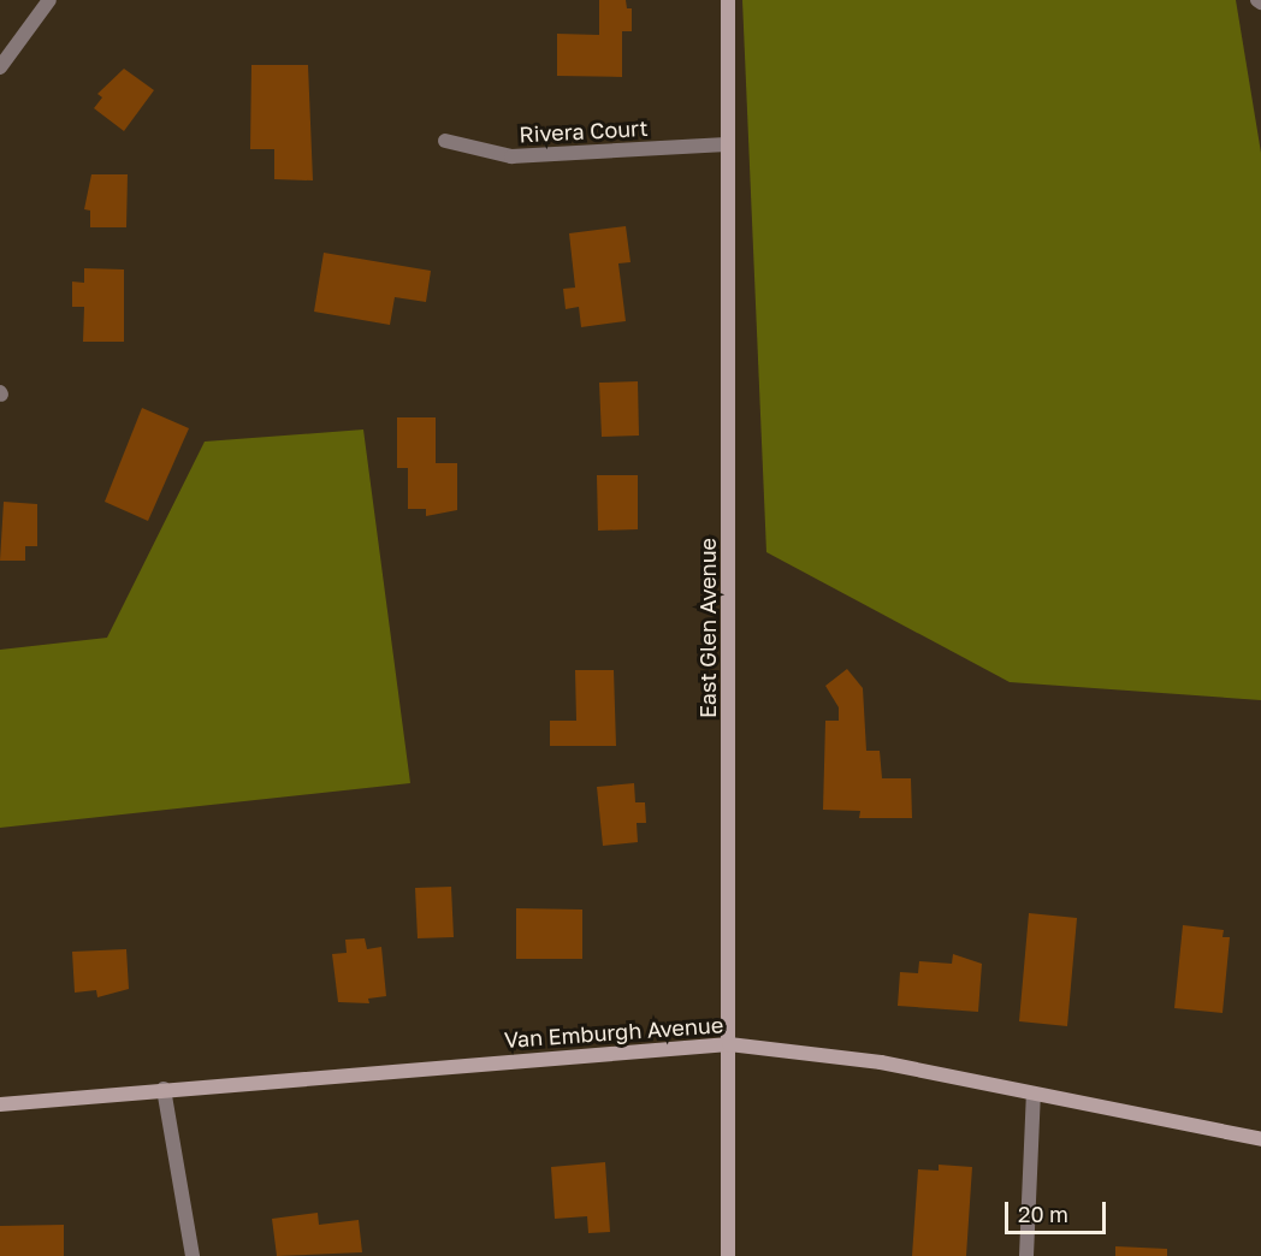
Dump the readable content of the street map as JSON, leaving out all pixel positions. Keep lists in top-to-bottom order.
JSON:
{
  "streets": {
    "main road": ["East Glen Avenue", "Van Emburgh Avenue"],
    "street": ["Rivera Court"]
  },
  "crossings": [
    ["Rivera Court", "East Glen Avenue"],
    ["East Glen Avenue", "Van Emburgh Avenue"]
  ],
  "scale_bar": "20 m"
}
